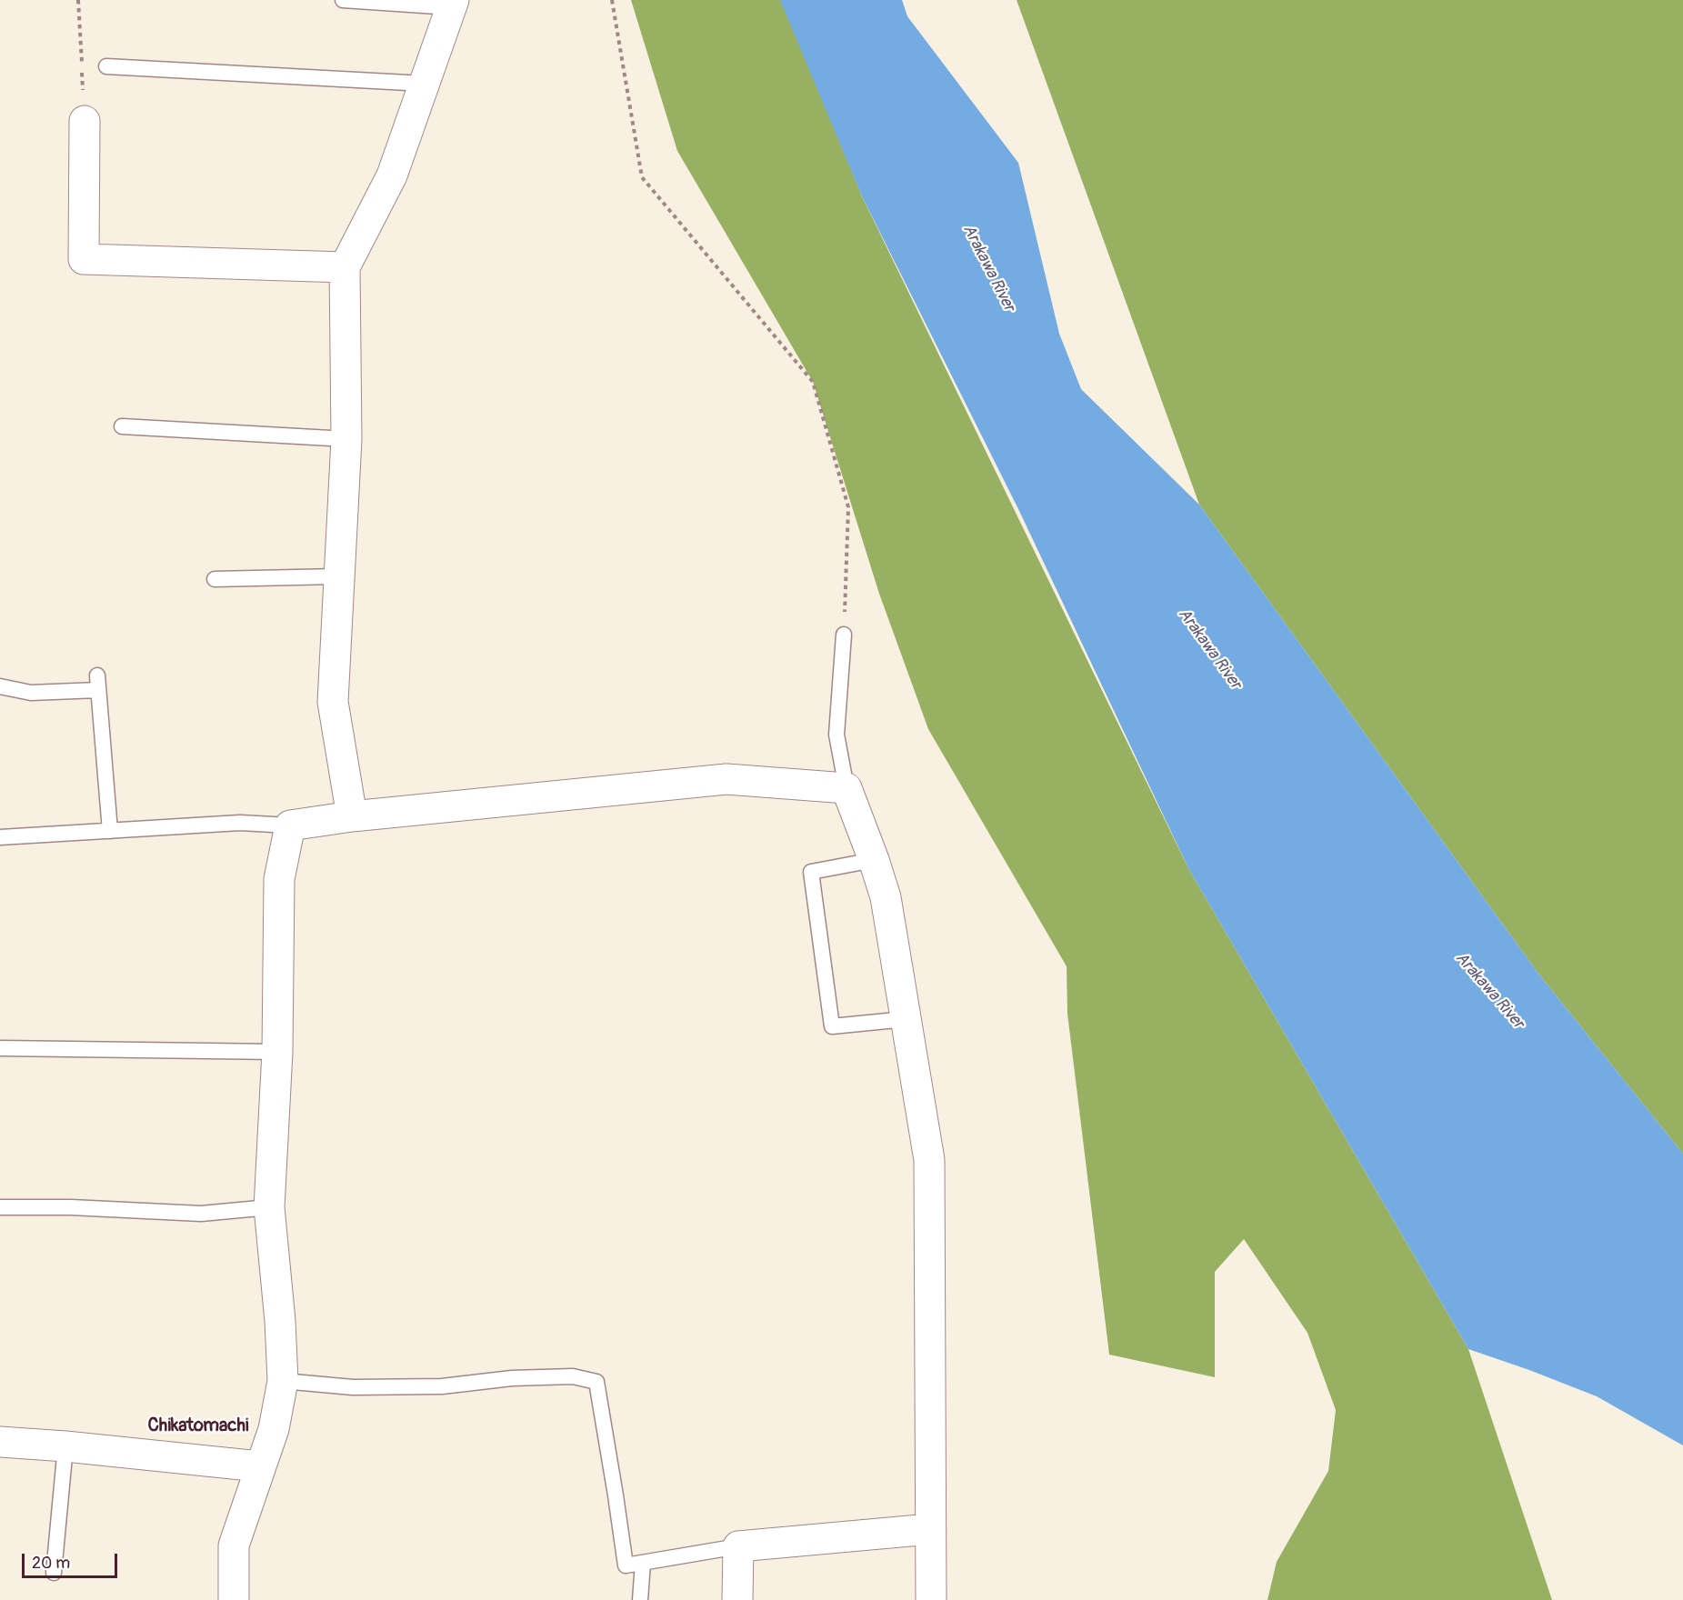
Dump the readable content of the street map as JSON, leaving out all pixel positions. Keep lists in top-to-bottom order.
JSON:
{
  "districts": ["Chikatomachi"],
  "water": ["Arakawa River"],
  "scale_bar": "20 m"
}
